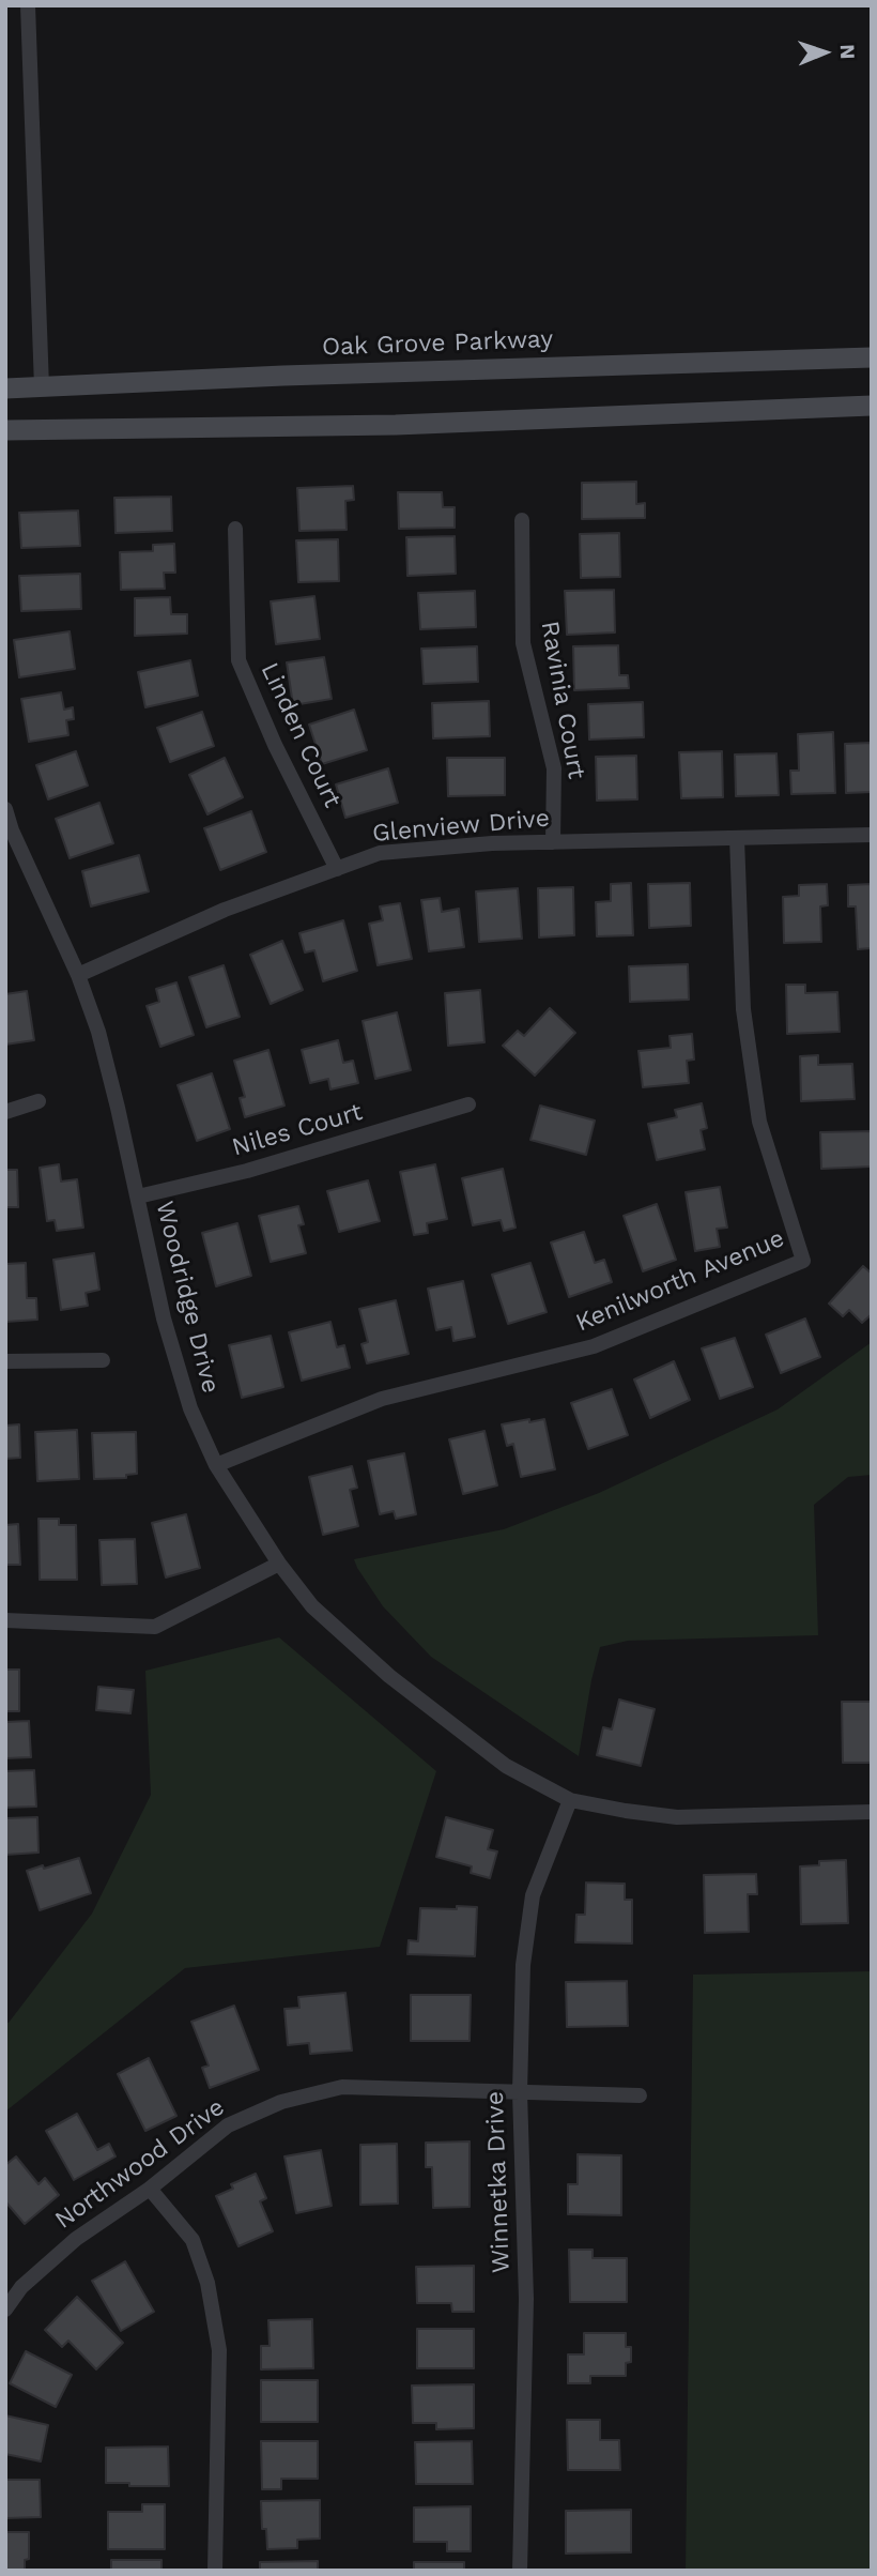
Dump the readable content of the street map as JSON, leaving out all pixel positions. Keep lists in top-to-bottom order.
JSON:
{
  "streets": {
    "main road": ["Oak Grove Parkway"],
    "street": [
      "Ravinia Court",
      "Linden Court",
      "Glenview Drive",
      "Niles Court",
      "Kenilworth Avenue",
      "Woodridge Drive",
      "Northwood Drive",
      "Winnetka Drive"
    ]
  },
  "crossings": [
    ["Ravinia Court", "Glenview Drive"],
    ["Linden Court", "Glenview Drive"],
    ["Glenview Drive", "Kenilworth Avenue"],
    ["Glenview Drive", "Woodridge Drive"],
    ["Niles Court", "Woodridge Drive"],
    ["Kenilworth Avenue", "Woodridge Drive"],
    ["Woodridge Drive", "Winnetka Drive"],
    ["Northwood Drive", "Winnetka Drive"]
  ],
  "north": "right"
}
